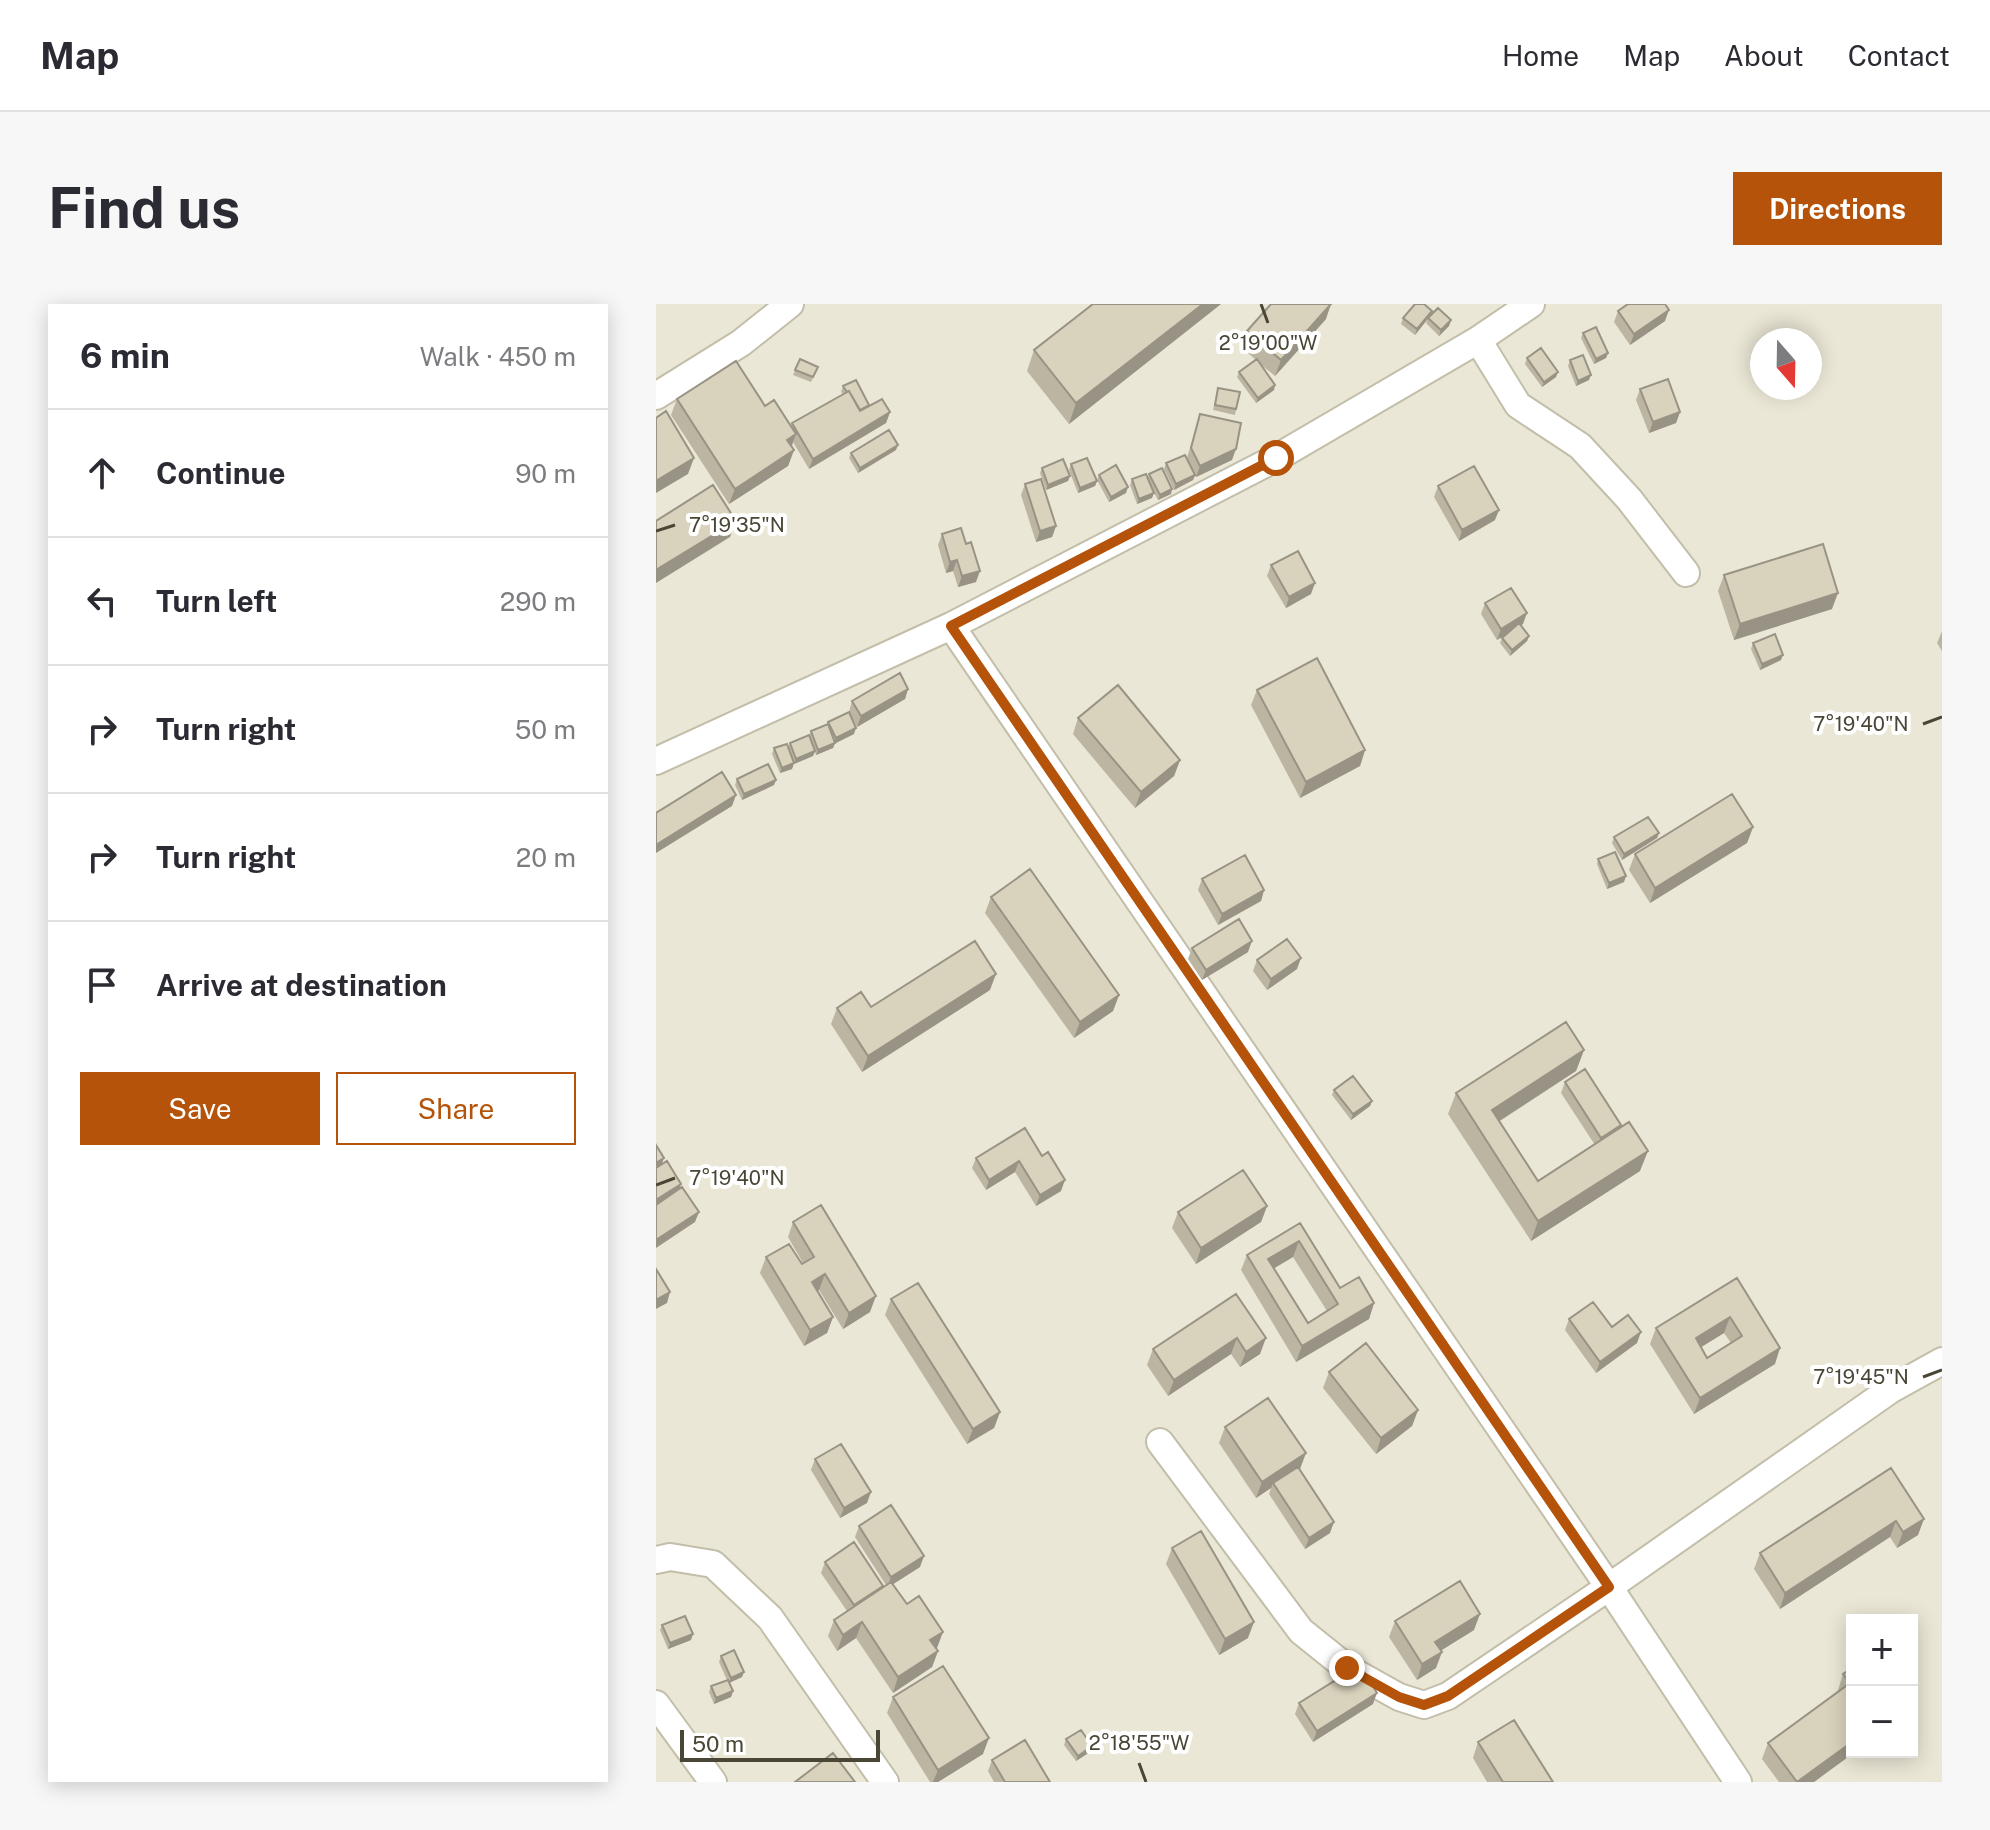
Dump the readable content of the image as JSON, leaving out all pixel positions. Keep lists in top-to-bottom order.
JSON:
{
  "scale_bar": "50 m",
  "north": "bottom",
  "page": {
    "header": "Map",
    "nav": [
      "Home",
      "Map",
      "About",
      "Contact"
    ],
    "buttons": [
      "Directions",
      ["Save", "Share"]
    ],
    "title": "Find us",
    "heading": ["6 min", "Walk · 450 m"],
    "list": [
      ["Continue", "90 m"],
      ["Turn left", "290 m"],
      ["Turn right", "50 m"],
      ["Turn right", "20 m"],
      "Arrive at destination"
    ],
    "map_buttons": ["+", "−"],
    "scale": "50 m"
  },
  "coordinates": [
    "2°19'00\"W",
    "7°19'35\"N",
    "7°19'40\"N",
    "7°19'45\"N",
    "2°18'55\"W"
  ]
}
